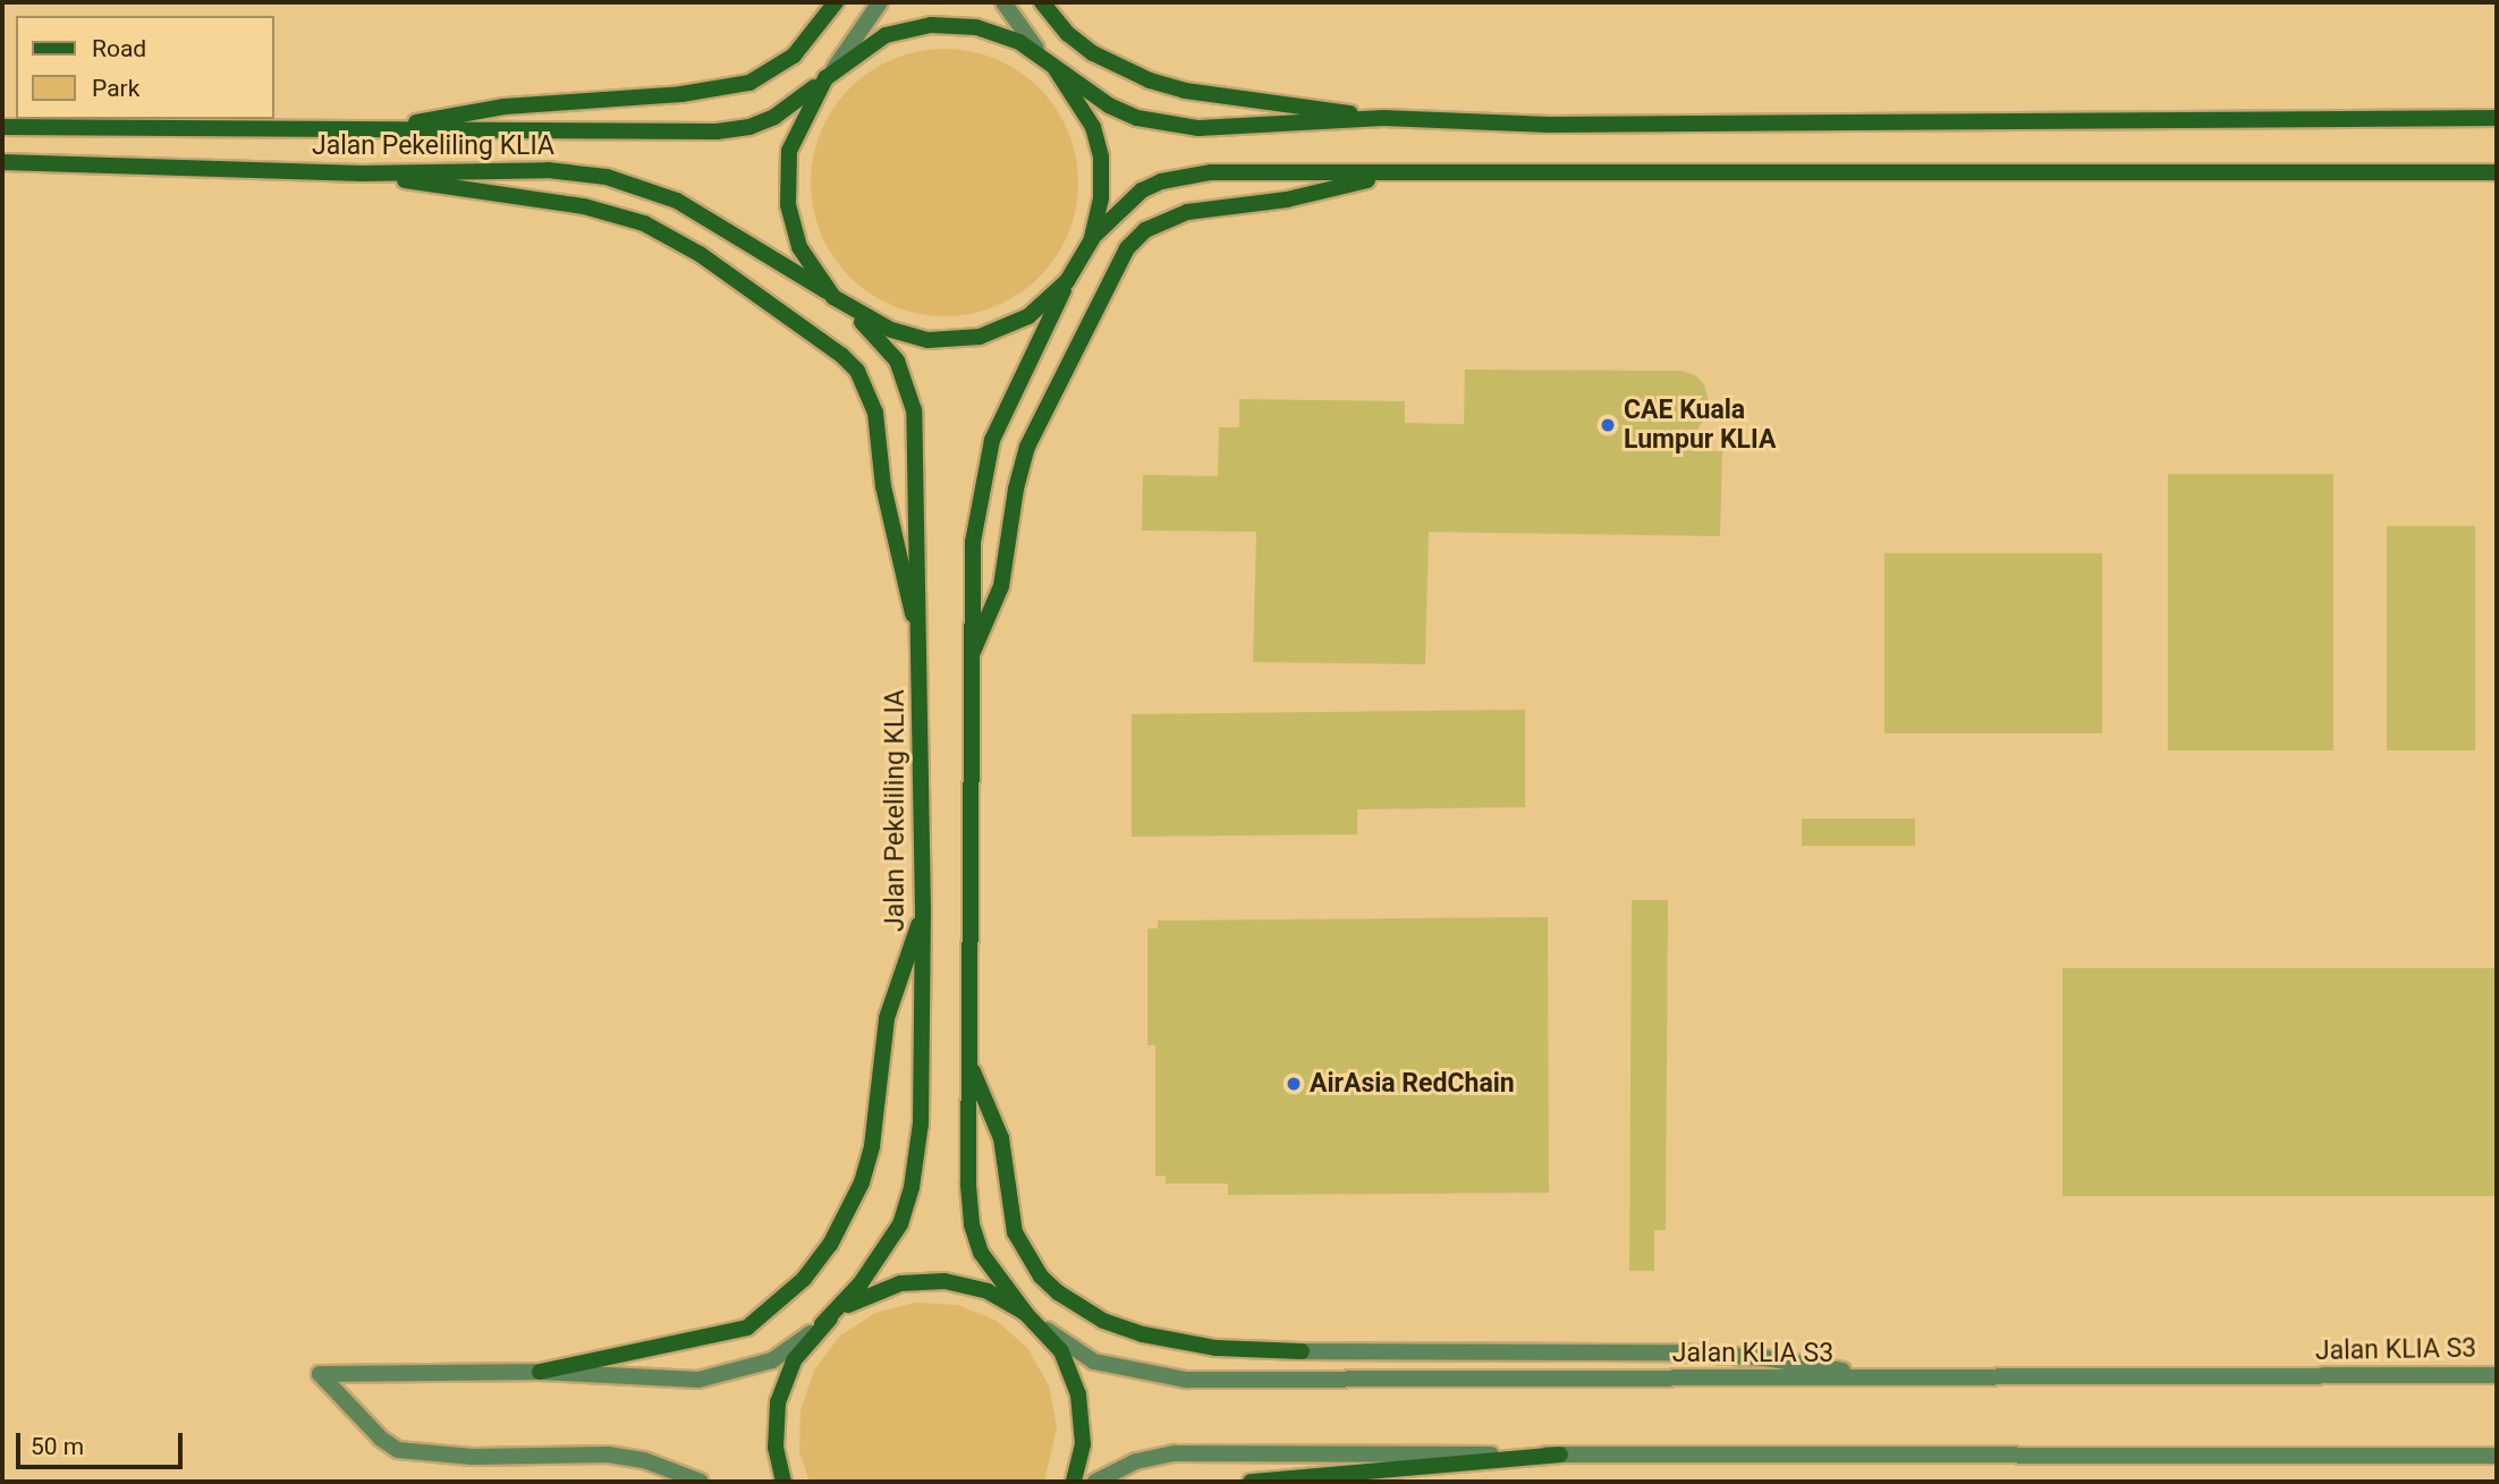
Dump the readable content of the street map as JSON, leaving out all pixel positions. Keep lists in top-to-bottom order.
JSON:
{
  "streets": {
    "street": ["Jalan Pekeliling KLIA", "Jalan KLIA S3"]
  },
  "crossings": [
    ["Jalan Pekeliling KLIA", "Jalan KLIA S3"]
  ],
  "places": ["CAE Kuala Lumpur KLIA", "AirAsia RedChain"],
  "legend": ["Road", "Park"],
  "scale_bar": "50 m"
}
